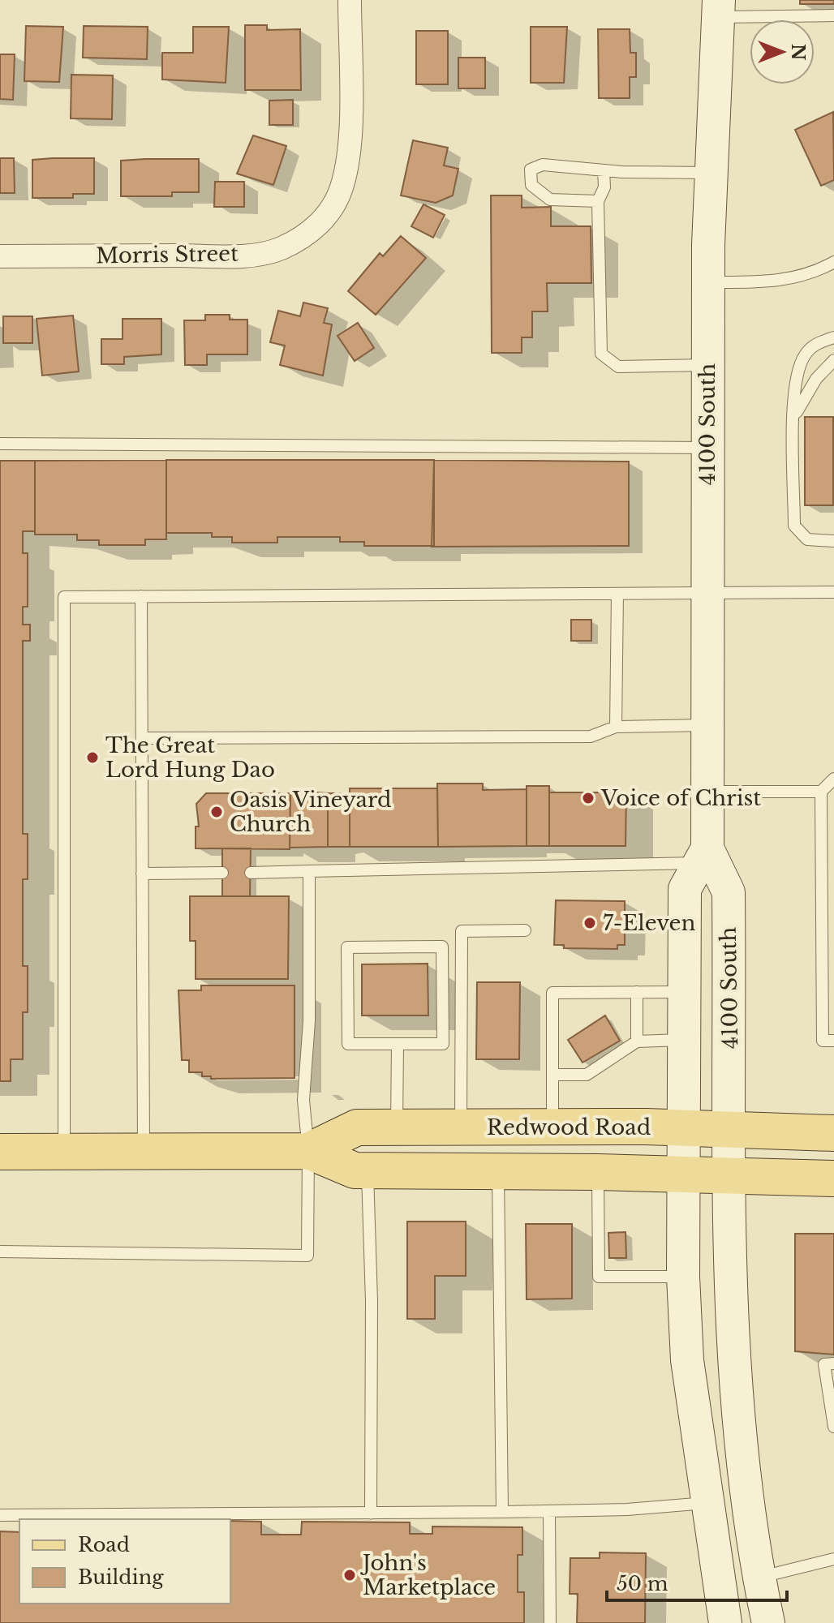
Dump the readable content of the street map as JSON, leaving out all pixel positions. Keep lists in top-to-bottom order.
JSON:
{
  "streets": {
    "main road": ["4100 South", "Redwood Road"],
    "street": ["Morris Street"]
  },
  "crossings": [
    ["4100 South", "Redwood Road"]
  ],
  "places": [
    "The Great Lord Hung Dao",
    "Voice of Christ",
    "Oasis Vineyard Church",
    "7-Eleven",
    "John's Marketplace"
  ],
  "legend": ["Road", "Building"],
  "scale_bar": "50 m",
  "north": "right"
}
